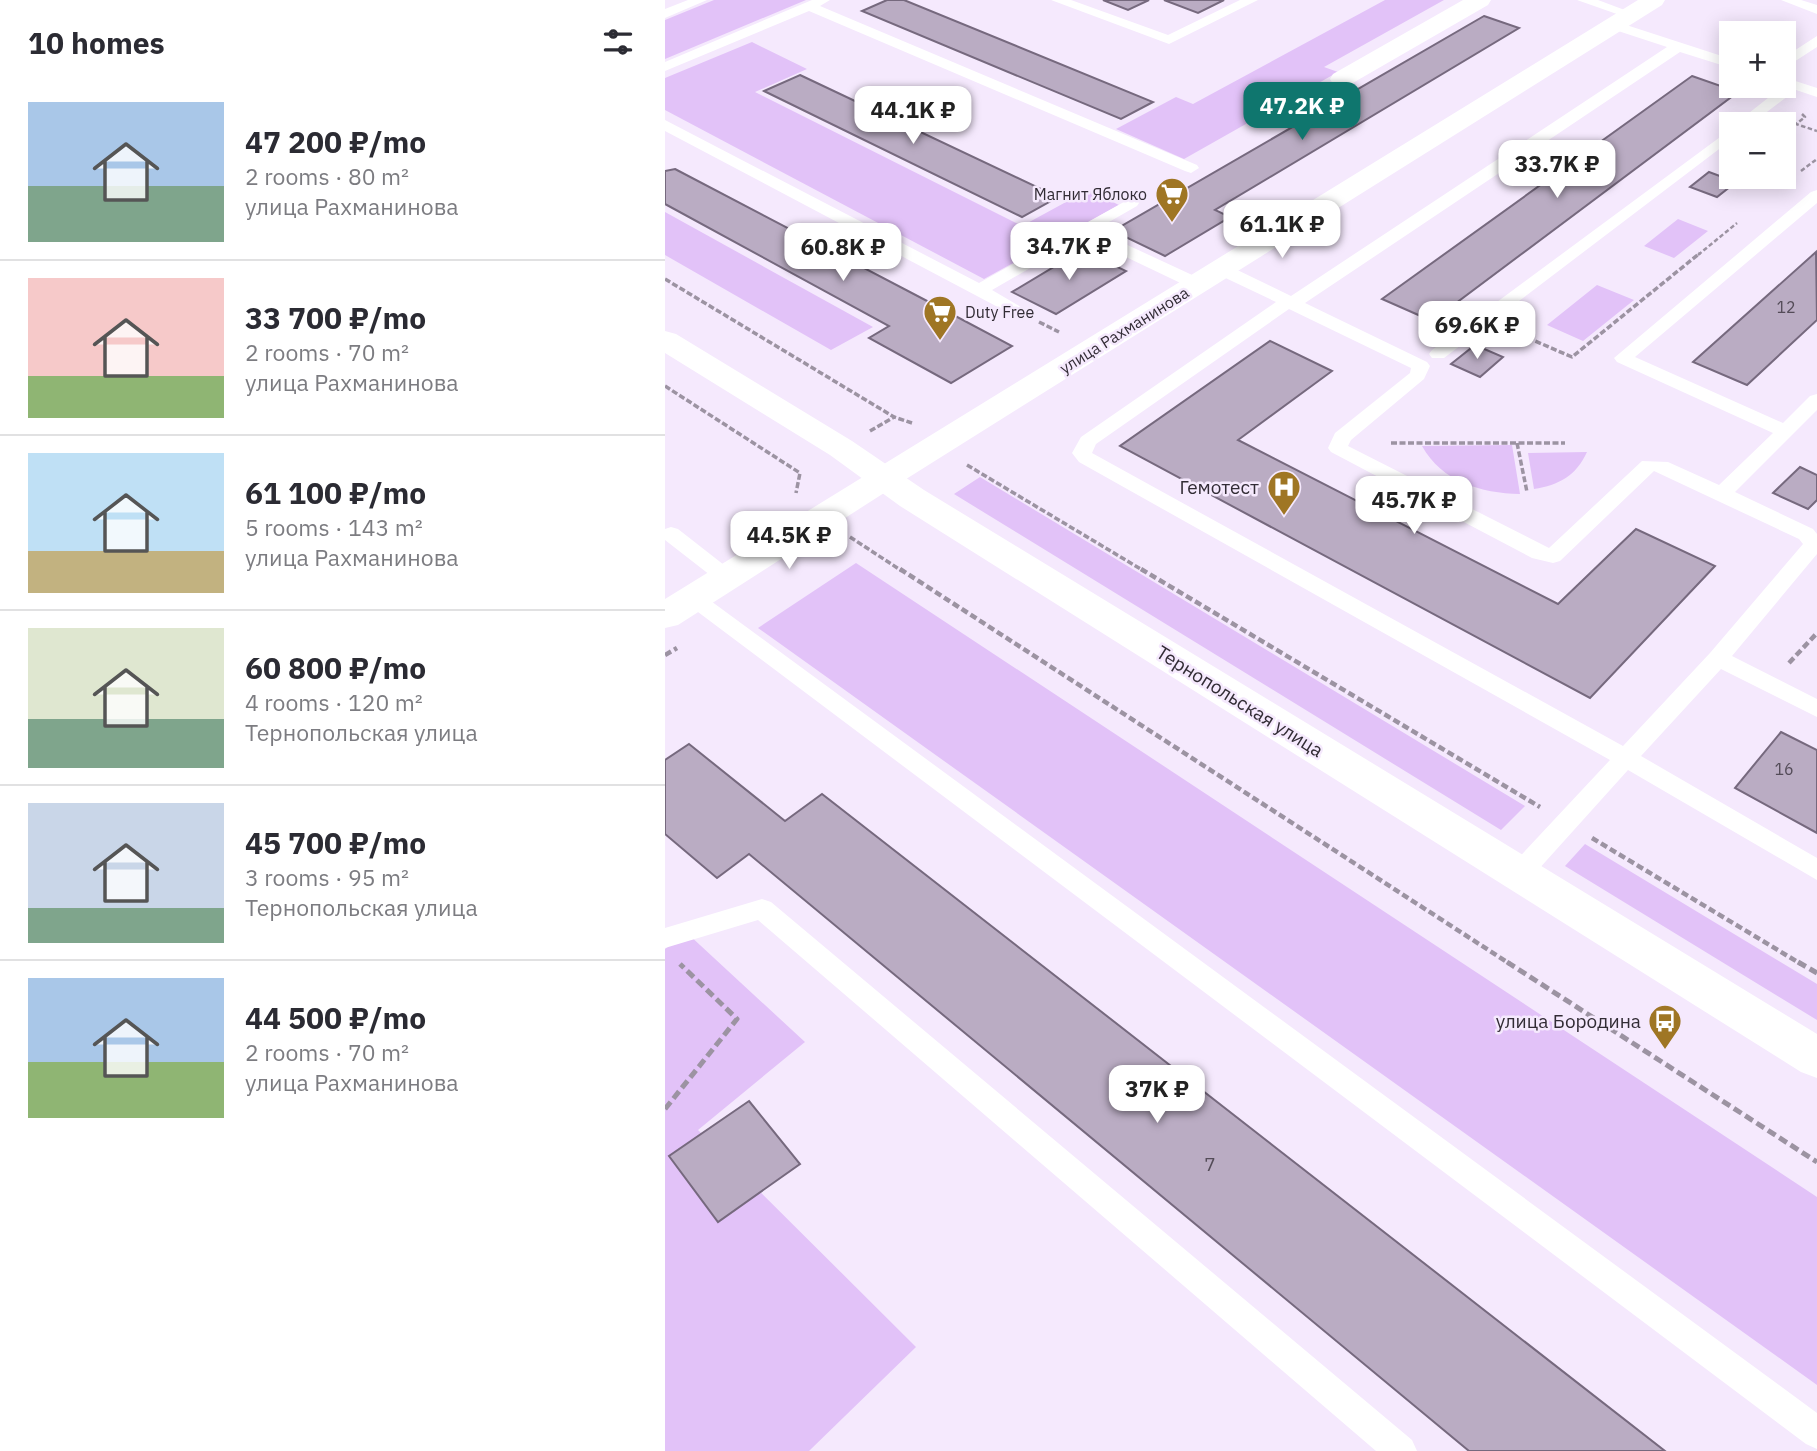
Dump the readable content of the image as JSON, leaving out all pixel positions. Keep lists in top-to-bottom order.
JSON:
{
  "streets": {
    "street": ["улица Рахманинова", "Тернопольская улица"]
  },
  "crossings": [
    ["улица Рахманинова", "Тернопольская улица"]
  ],
  "places": {
    "supermarket": ["Магнит Яблоко", "Duty Free"],
    "hospital": ["Гемотест"],
    "bus stop": ["улица Бородина"]
  },
  "house_numbers": ["12", "16", "7"],
  "page": {
    "heading": "10 homes",
    "map_buttons": ["+", "−"],
    "price": [
      "47.2K ₽",
      "44.1K ₽",
      "33.7K ₽",
      "61.1K ₽",
      "34.7K ₽",
      "60.8K ₽",
      "69.6K ₽",
      "45.7K ₽",
      "44.5K ₽",
      "37K ₽"
    ],
    "list": [
      {
        "name": "47 200 ₽/mo",
        "note": "2 rooms · 80 m² · улица Рахманинова"
      },
      {
        "name": "33 700 ₽/mo",
        "note": "2 rooms · 70 m² · улица Рахманинова"
      },
      {
        "name": "61 100 ₽/mo",
        "note": "5 rooms · 143 m² · улица Рахманинова"
      },
      {
        "name": "60 800 ₽/mo",
        "note": "4 rooms · 120 m² · Тернопольская улица"
      },
      {
        "name": "45 700 ₽/mo",
        "note": "3 rooms · 95 m² · Тернопольская улица"
      },
      {
        "name": "44 500 ₽/mo",
        "note": "2 rooms · 70 m² · улица Рахманинова"
      }
    ]
  }
}
